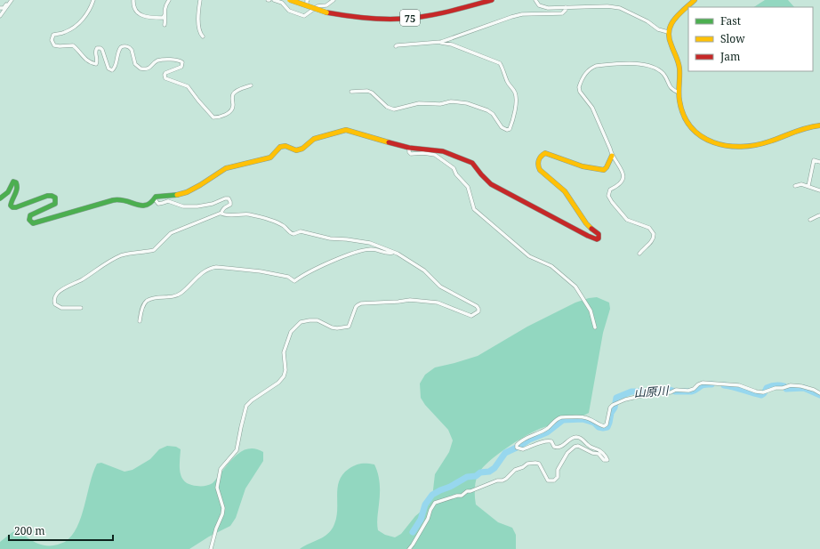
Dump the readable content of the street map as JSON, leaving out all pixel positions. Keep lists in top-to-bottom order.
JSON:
{
  "streets": {
    "street": ["75"]
  },
  "water": ["山原川"],
  "legend": ["Fast", "Slow", "Jam"],
  "scale_bar": "200 m"
}
